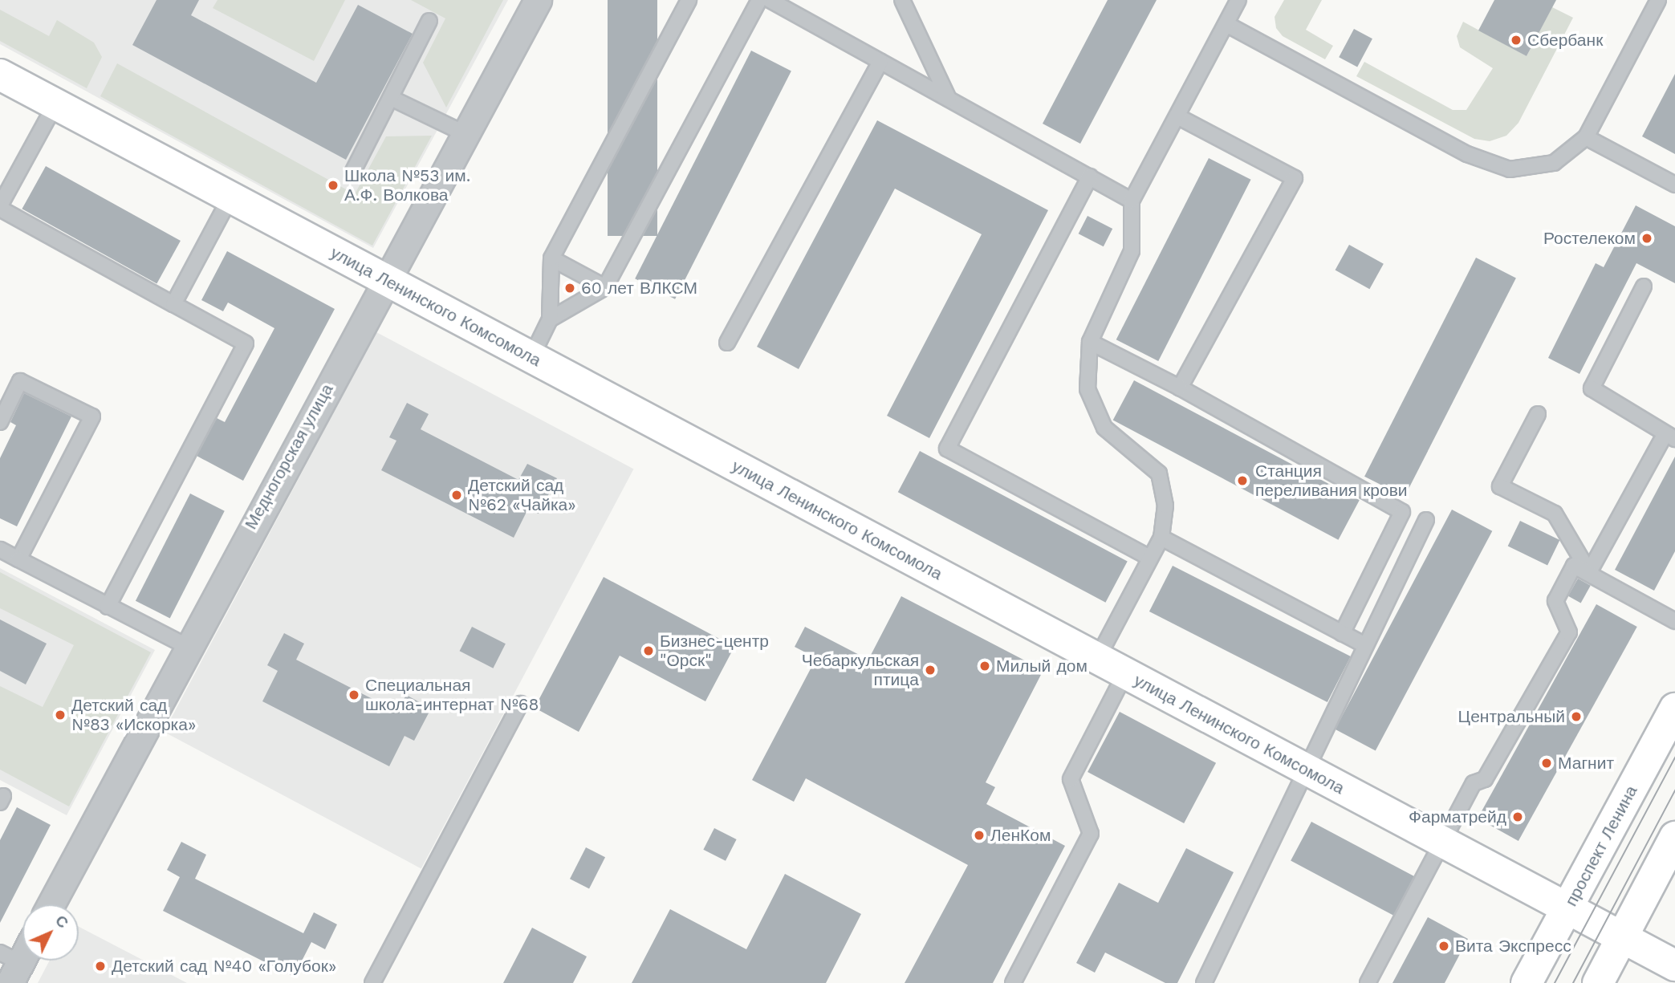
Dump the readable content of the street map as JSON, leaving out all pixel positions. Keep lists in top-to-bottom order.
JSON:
{
  "streets": {
    "street": ["улица Ленинского Комсомола", "Медногорская улица", "проспект Ленина"]
  },
  "crossings": [
    ["улица Ленинского Комсомола", "Медногорская улица"],
    ["улица Ленинского Комсомола", "проспект Ленина"]
  ],
  "places": [
    "Сбербанк",
    "Школа №53 им. А.Ф. Волкова",
    "Ростелеком",
    "60 лет ВЛКСМ",
    "Станция переливания крови",
    "Детский сад №62 «Чайка»",
    "Бизнес-центр \"Орск\"",
    "Милый дом",
    "Чебаркульская птица",
    "Специальная школа-интернат №68",
    "Детский сад №83 «Искорка»",
    "Центральный",
    "Магнит",
    "Фарматрейд",
    "ЛенКом",
    "Вита Экспресс",
    "Детский сад №40 «Голубок»"
  ],
  "north": "top right"
}
